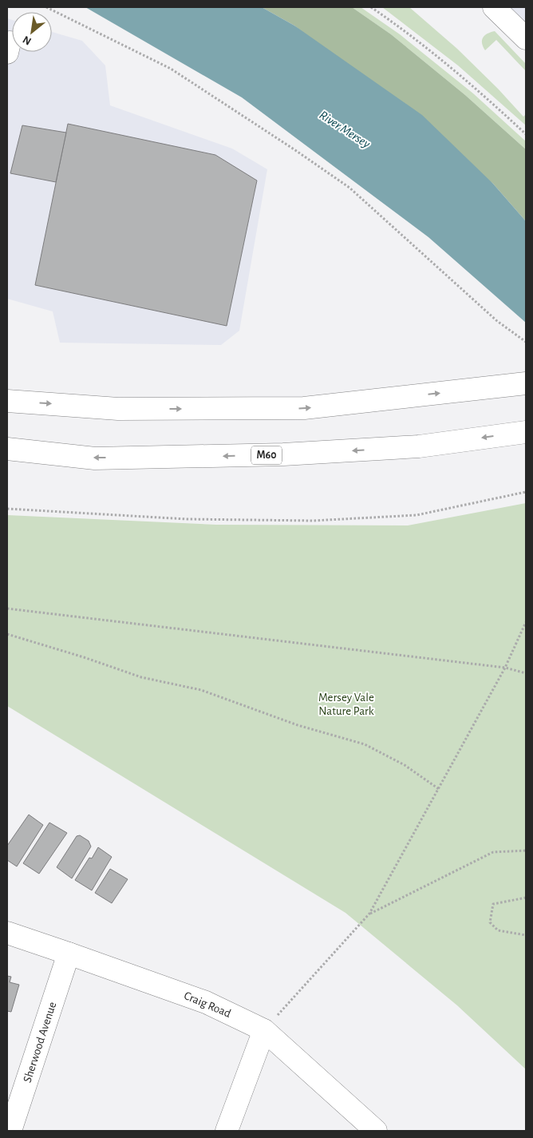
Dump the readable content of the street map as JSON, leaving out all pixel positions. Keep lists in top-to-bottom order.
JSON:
{
  "streets": {
    "main road": ["M60", "Craig Road", "Sherwood Avenue"]
  },
  "crossings": [
    ["Craig Road", "Sherwood Avenue"]
  ],
  "water": ["River Mersey"],
  "parks": ["Mersey Vale Nature Park"],
  "north": "bottom left"
}
